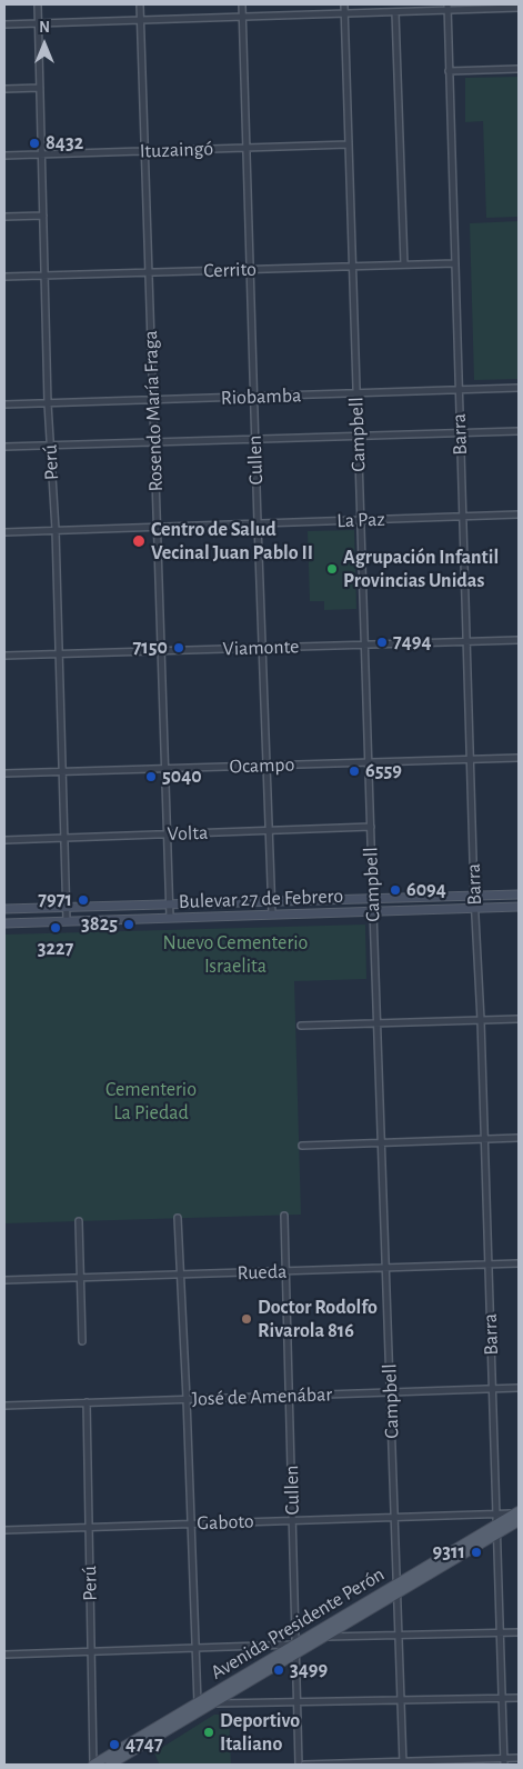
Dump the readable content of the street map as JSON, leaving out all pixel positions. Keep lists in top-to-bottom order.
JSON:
{
  "streets": {
    "main road": ["Bulevar 27 de Febrero", "Avenida Presidente Perón"],
    "street": [
      "Ituzaingó",
      "Cerrito",
      "Riobamba",
      "Rosendo María Fraga",
      "Campbell",
      "Barra",
      "Cullen",
      "Perú",
      "La Paz",
      "Viamonte",
      "Ocampo",
      "Volta",
      "Rueda",
      "José de Amenábar",
      "Gaboto"
    ]
  },
  "crossings": [
    ["Ituzaingó", "Rosendo María Fraga"],
    ["Ituzaingó", "Campbell"],
    ["Ituzaingó", "Cullen"],
    ["Ituzaingó", "Perú"],
    ["Cerrito", "Rosendo María Fraga"],
    ["Cerrito", "Campbell"],
    ["Cerrito", "Barra"],
    ["Cerrito", "Cullen"],
    ["Cerrito", "Perú"],
    ["Riobamba", "Rosendo María Fraga"],
    ["Riobamba", "Campbell"],
    ["Riobamba", "Barra"],
    ["Riobamba", "Cullen"],
    ["Riobamba", "Perú"],
    ["Rosendo María Fraga", "La Paz"],
    ["Rosendo María Fraga", "Viamonte"],
    ["Rosendo María Fraga", "Ocampo"],
    ["Rosendo María Fraga", "Volta"],
    ["Rosendo María Fraga", "Bulevar 27 de Febrero"],
    ["Campbell", "La Paz"],
    ["Campbell", "Viamonte"],
    ["Campbell", "Ocampo"],
    ["Campbell", "Volta"],
    ["Campbell", "Bulevar 27 de Febrero"],
    ["Campbell", "Rueda"],
    ["Campbell", "José de Amenábar"],
    ["Campbell", "Gaboto"],
    ["Campbell", "Avenida Presidente Perón"],
    ["Barra", "La Paz"],
    ["Barra", "Viamonte"],
    ["Barra", "Ocampo"],
    ["Barra", "Bulevar 27 de Febrero"],
    ["Barra", "Rueda"],
    ["Barra", "José de Amenábar"],
    ["Barra", "Gaboto"],
    ["Barra", "Avenida Presidente Perón"],
    ["Cullen", "La Paz"],
    ["Cullen", "Viamonte"],
    ["Cullen", "Ocampo"],
    ["Cullen", "Volta"],
    ["Cullen", "Bulevar 27 de Febrero"],
    ["Cullen", "Rueda"],
    ["Cullen", "José de Amenábar"],
    ["Cullen", "Gaboto"],
    ["Cullen", "Avenida Presidente Perón"],
    ["Perú", "La Paz"],
    ["Perú", "Viamonte"],
    ["Perú", "Ocampo"],
    ["Perú", "Volta"],
    ["Perú", "Bulevar 27 de Febrero"],
    ["Perú", "José de Amenábar"],
    ["Perú", "Gaboto"],
    ["Perú", "Avenida Presidente Perón"],
    ["Gaboto", "Avenida Presidente Perón"]
  ],
  "parks": ["Nuevo Cementerio Israelita", "Cementerio La Piedad"],
  "places": [
    "8432",
    "Centro de Salud Vecinal Juan Pablo II",
    "Agrupación Infantil Provincias Unidas",
    "7494",
    "7150",
    "6559",
    "5040",
    "6094",
    "7971",
    "3825",
    "3227",
    "Doctor Rodolfo Rivarola 816",
    "9311",
    "3499",
    "Deportivo Italiano",
    "4747"
  ],
  "north": "top"
}
